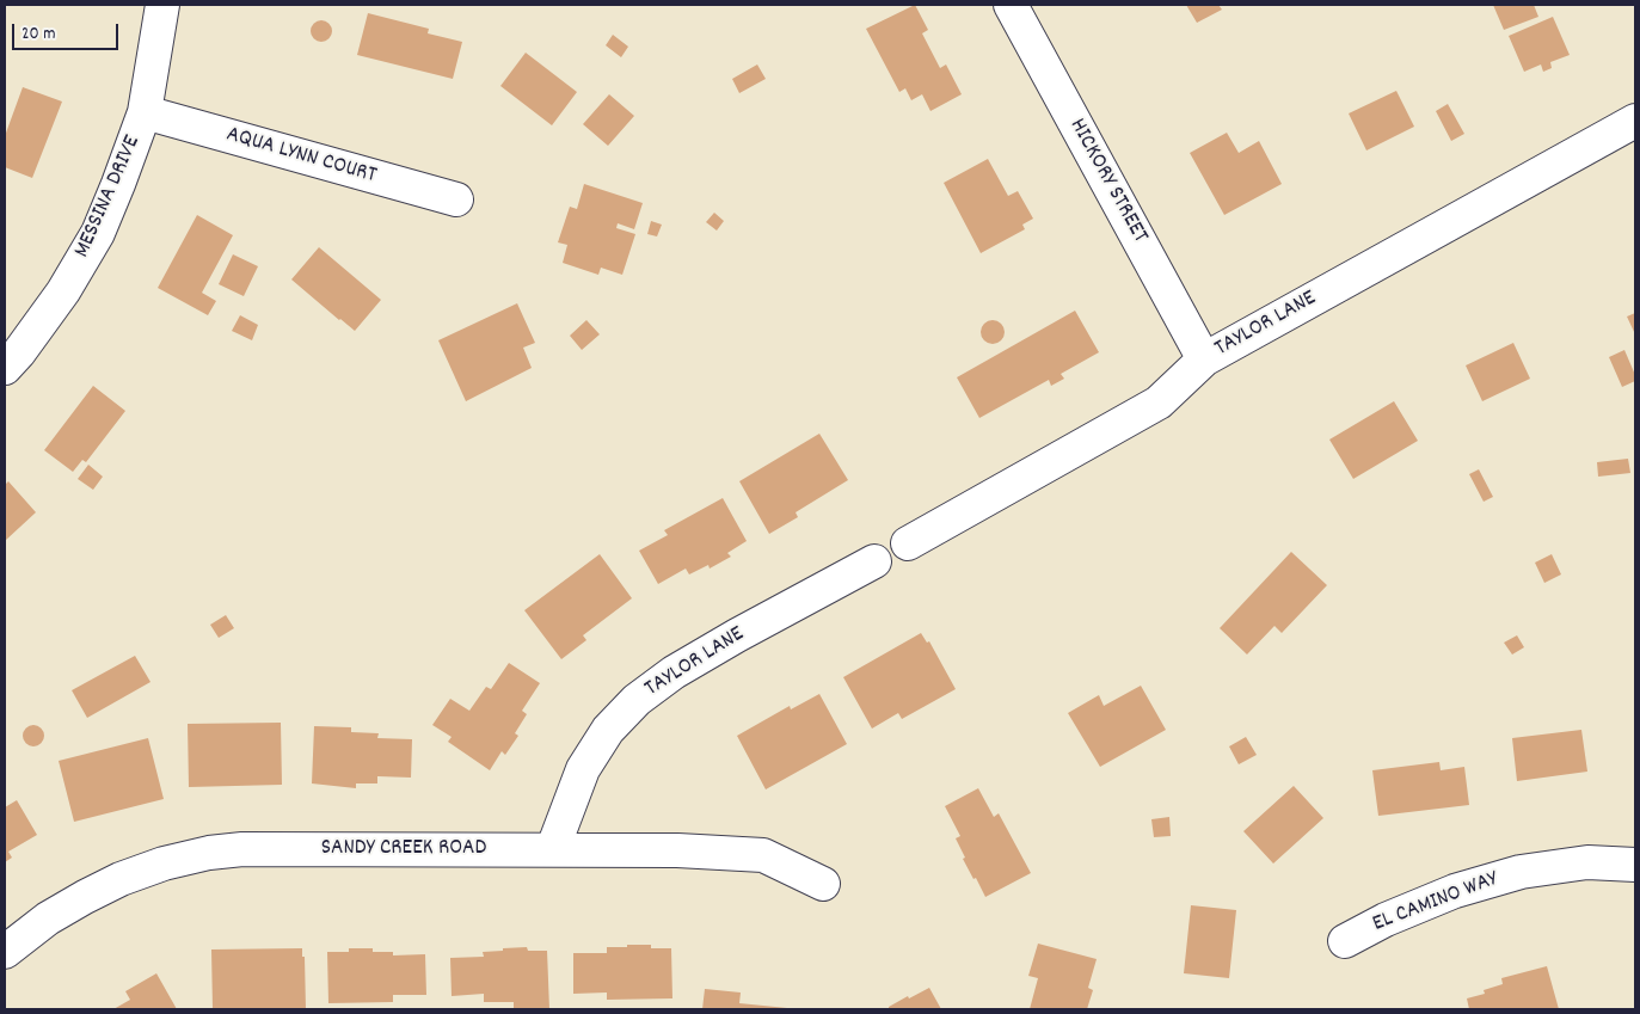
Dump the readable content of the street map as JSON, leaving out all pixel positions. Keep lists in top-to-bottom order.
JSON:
{
  "streets": {
    "street": [
      "AQUA LYNN COURT",
      "HICKORY STREET",
      "MESSINA DRIVE",
      "TAYLOR LANE",
      "SANDY CREEK ROAD",
      "EL CAMINO WAY"
    ]
  },
  "crossings": [
    ["AQUA LYNN COURT", "MESSINA DRIVE"],
    ["HICKORY STREET", "TAYLOR LANE"],
    ["TAYLOR LANE", "SANDY CREEK ROAD"]
  ],
  "scale_bar": "20 m"
}
